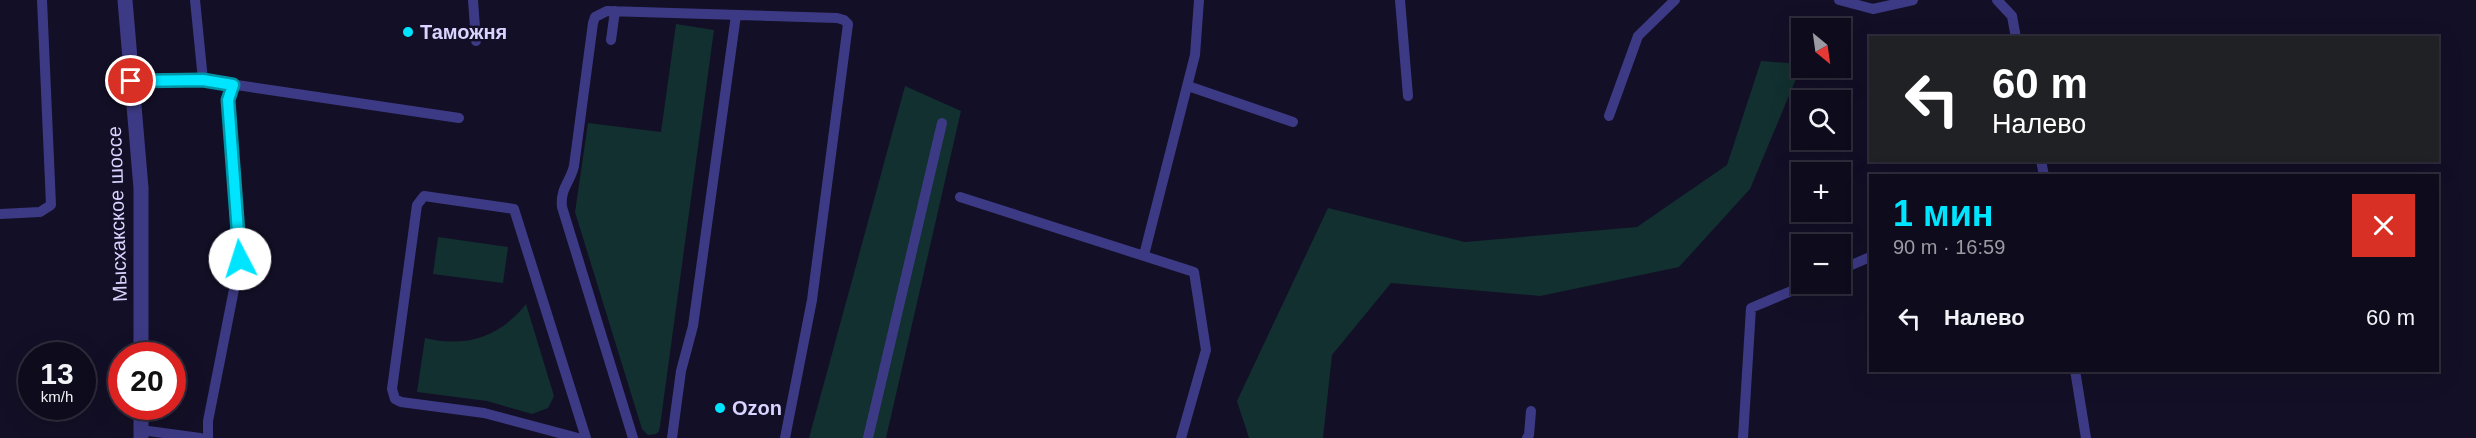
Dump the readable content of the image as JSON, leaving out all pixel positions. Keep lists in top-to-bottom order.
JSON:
{
  "streets": {
    "street": ["Мысхакское шоссе"]
  },
  "places": ["Таможня", "Ozon"],
  "north": "bottom right",
  "page": {
    "map_buttons": ["+", "−"],
    "turn": ["60 m", "Налево"],
    "heading": ["1 мин", "90 m · 16:59"],
    "list": [
      {
        "name": "Налево",
        "value": "60 m"
      }
    ],
    "speed": "13 km/h",
    "limit": "20"
  }
}
